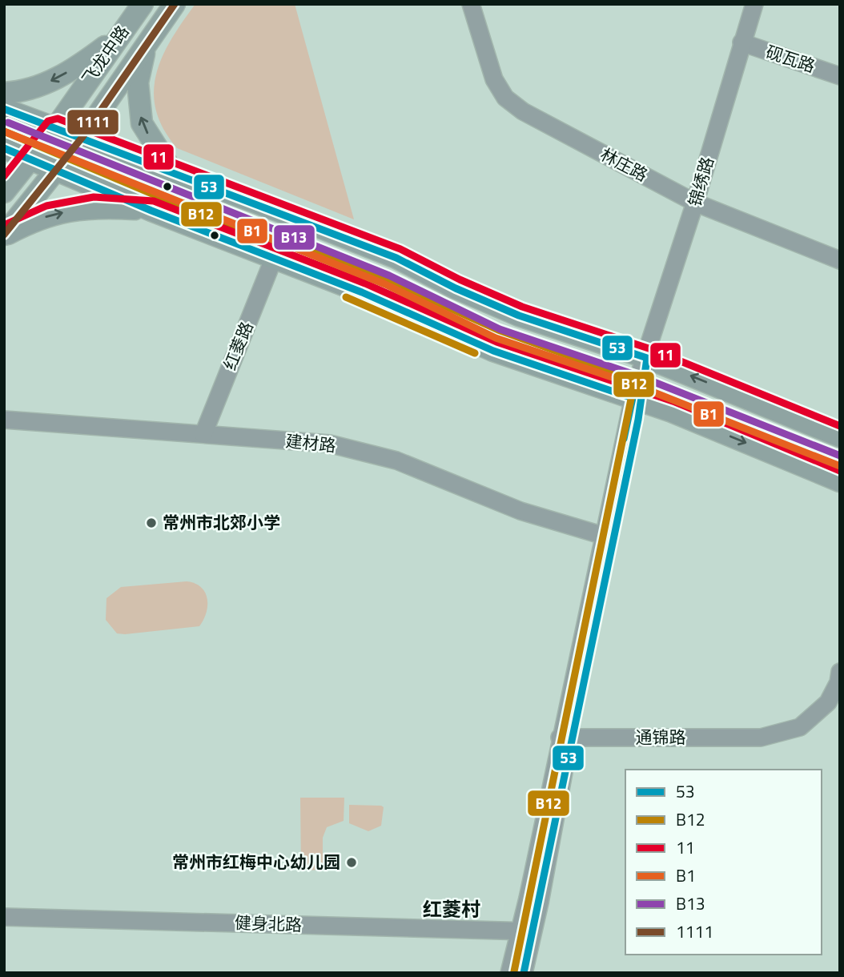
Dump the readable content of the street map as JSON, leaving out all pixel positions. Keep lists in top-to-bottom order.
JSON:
{
  "streets": {
    "main road": ["飞龙中路"],
    "street": [
      "砚瓦路",
      "林庄路",
      "锦绣路",
      "红菱路",
      "建材路",
      "通锦路",
      "健身北路"
    ]
  },
  "crossings": [
    ["砚瓦路", "锦绣路"],
    ["林庄路", "锦绣路"],
    ["锦绣路", "建材路"],
    ["锦绣路", "通锦路"],
    ["锦绣路", "健身北路"],
    ["红菱路", "建材路"]
  ],
  "districts": ["红菱村"],
  "places": ["常州市北郊小学", "常州市红梅中心幼儿园"],
  "lines": [
    "transit line 1111",
    "transit line 53",
    "transit line 11",
    "transit line B13",
    "transit line B12",
    "transit line B1"
  ],
  "legend": [
    "53",
    "B12",
    "11",
    "B1",
    "B13",
    "1111"
  ]
}
